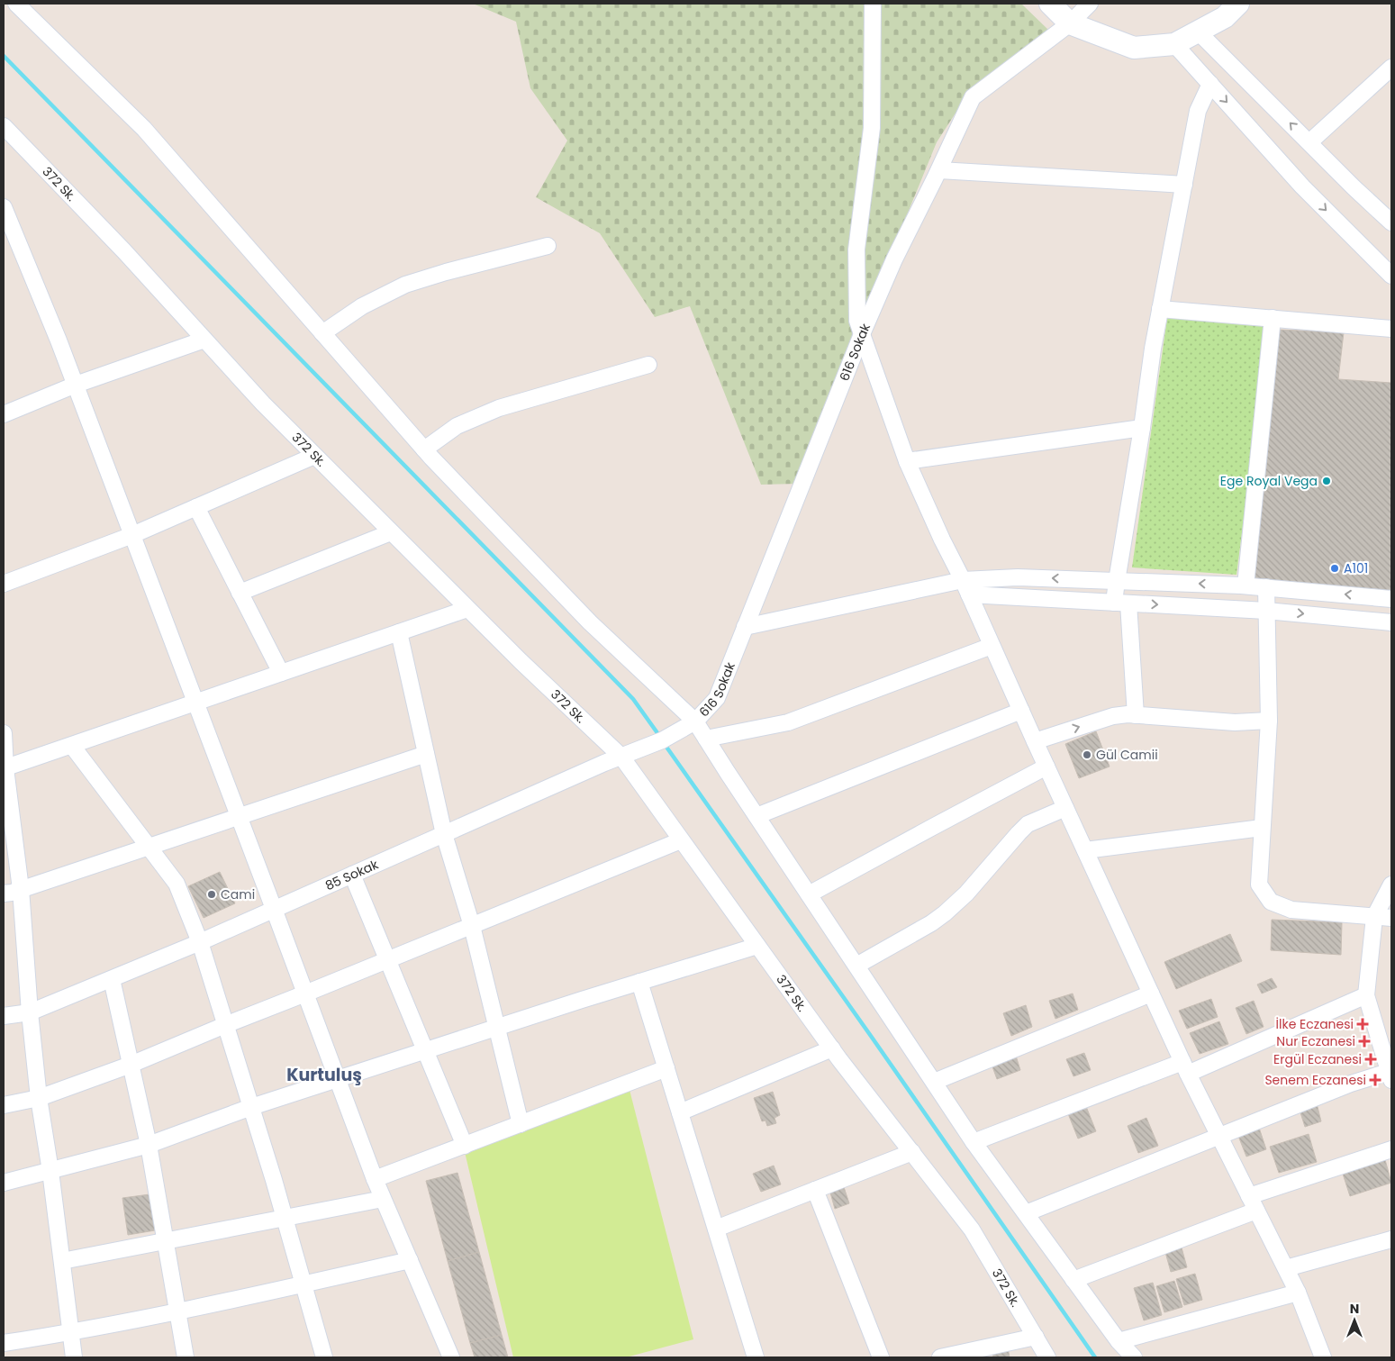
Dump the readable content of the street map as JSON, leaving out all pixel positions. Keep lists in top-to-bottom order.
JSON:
{
  "streets": {
    "street": ["372 Sk.", "616 Sokak", "85 Sokak"]
  },
  "crossings": [
    ["372 Sk.", "85 Sokak"],
    ["616 Sokak", "85 Sokak"]
  ],
  "districts": ["Kurtuluş"],
  "places": {
    "other": [
      "Ege Royal Vega",
      "A101",
      "Gül Camii",
      "Cami"
    ],
    "health": [
      "İlke Eczanesi",
      "Nur Eczanesi",
      "Ergül Eczanesi",
      "Senem Eczanesi"
    ]
  },
  "north": "top"
}
